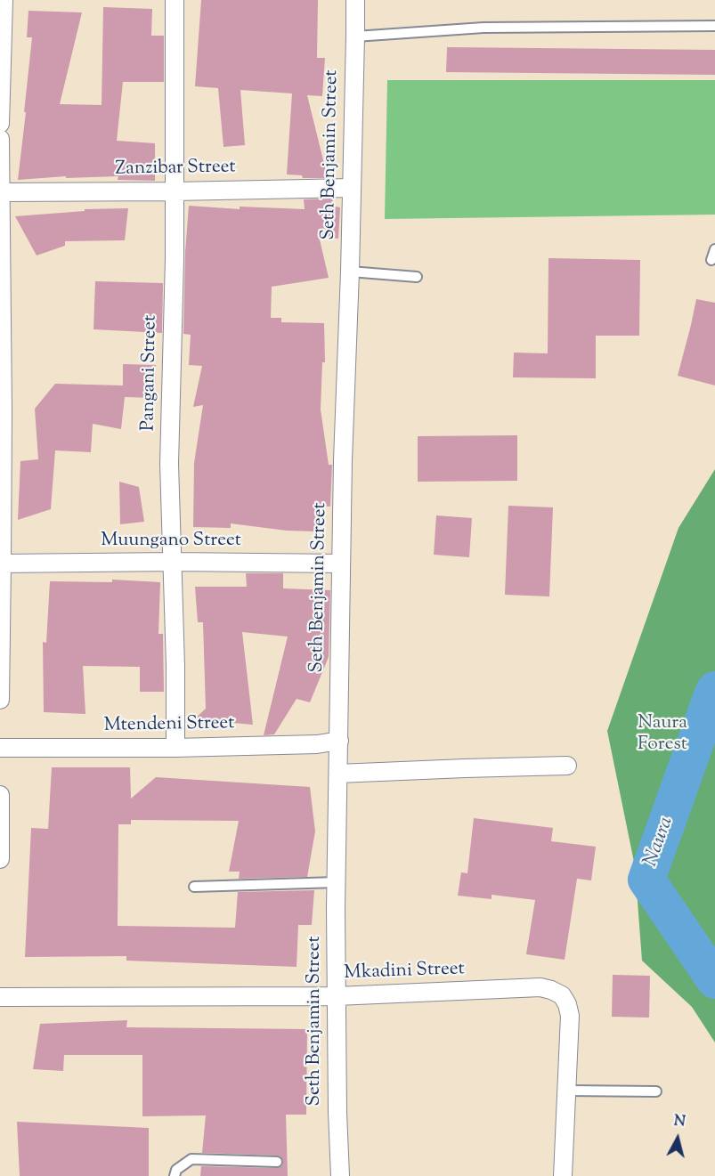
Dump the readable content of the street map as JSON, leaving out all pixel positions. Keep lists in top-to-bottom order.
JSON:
{
  "streets": {
    "street": [
      "Seth Benjamin Street",
      "Zanzibar Street",
      "Pangani Street",
      "Muungano Street",
      "Mtendeni Street",
      "Mkadini Street"
    ]
  },
  "crossings": [
    ["Seth Benjamin Street", "Zanzibar Street"],
    ["Seth Benjamin Street", "Muungano Street"],
    ["Seth Benjamin Street", "Mtendeni Street"],
    ["Seth Benjamin Street", "Mkadini Street"],
    ["Zanzibar Street", "Pangani Street"],
    ["Pangani Street", "Muungano Street"],
    ["Pangani Street", "Mtendeni Street"]
  ],
  "water": ["Naura"],
  "parks": ["Naura Forest"],
  "north": "top"
}
